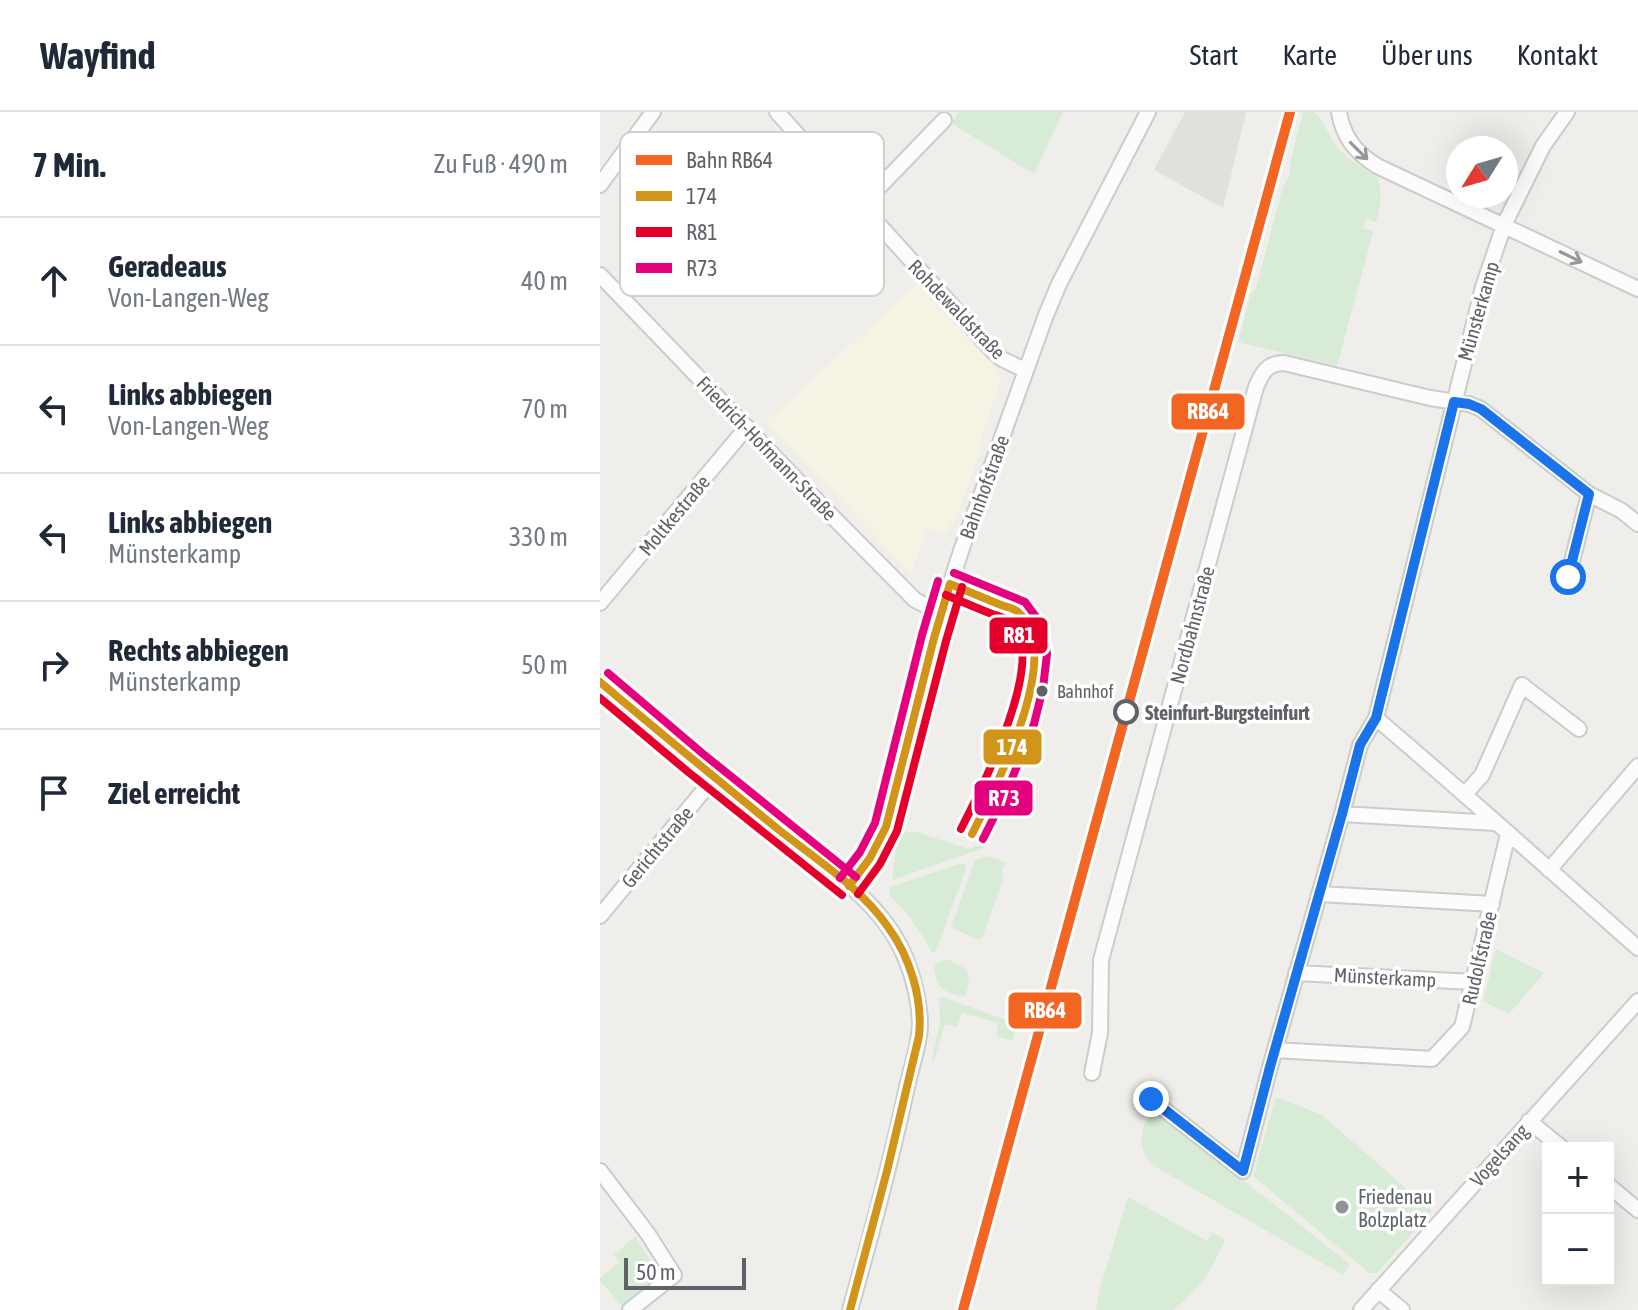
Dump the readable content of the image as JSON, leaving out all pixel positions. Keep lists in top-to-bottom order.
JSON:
{
  "streets": {
    "street": [
      "Rohdewaldstraße",
      "Münsterkamp",
      "Friedrich-Hofmann-Straße",
      "Bahnhofstraße",
      "Moltkestraße",
      "Nordbahnstraße",
      "Gerichtstraße",
      "Rudolfstraße",
      "Vogelsang"
    ]
  },
  "crossings": [
    ["Rohdewaldstraße", "Bahnhofstraße"],
    ["Münsterkamp", "Nordbahnstraße"],
    ["Münsterkamp", "Rudolfstraße"],
    ["Friedrich-Hofmann-Straße", "Bahnhofstraße"],
    ["Friedrich-Hofmann-Straße", "Moltkestraße"]
  ],
  "places": ["Bahnhof", "Steinfurt-Burgsteinfurt", "Friedenau Bolzplatz"],
  "lines": [
    "rail line RB64",
    "transit line R73",
    "transit line 174",
    "transit line R81"
  ],
  "legend": [
    "Bahn RB64",
    "174",
    "R81",
    "R73"
  ],
  "scale_bar": "50 m",
  "north": "bottom left",
  "page": {
    "header": "Wayfind",
    "nav": [
      "Start",
      "Karte",
      "Über uns",
      "Kontakt"
    ],
    "heading": ["7 Min.", "Zu Fuß · 490 m"],
    "list": [
      ["Geradeaus", "Von-Langen-Weg", "40 m"],
      ["Links abbiegen", "Von-Langen-Weg", "70 m"],
      ["Links abbiegen", "Münsterkamp", "330 m"],
      ["Rechts abbiegen", "Münsterkamp", "50 m"],
      "Ziel erreicht"
    ],
    "map_buttons": ["+", "−"],
    "scale": "50 m"
  }
}
